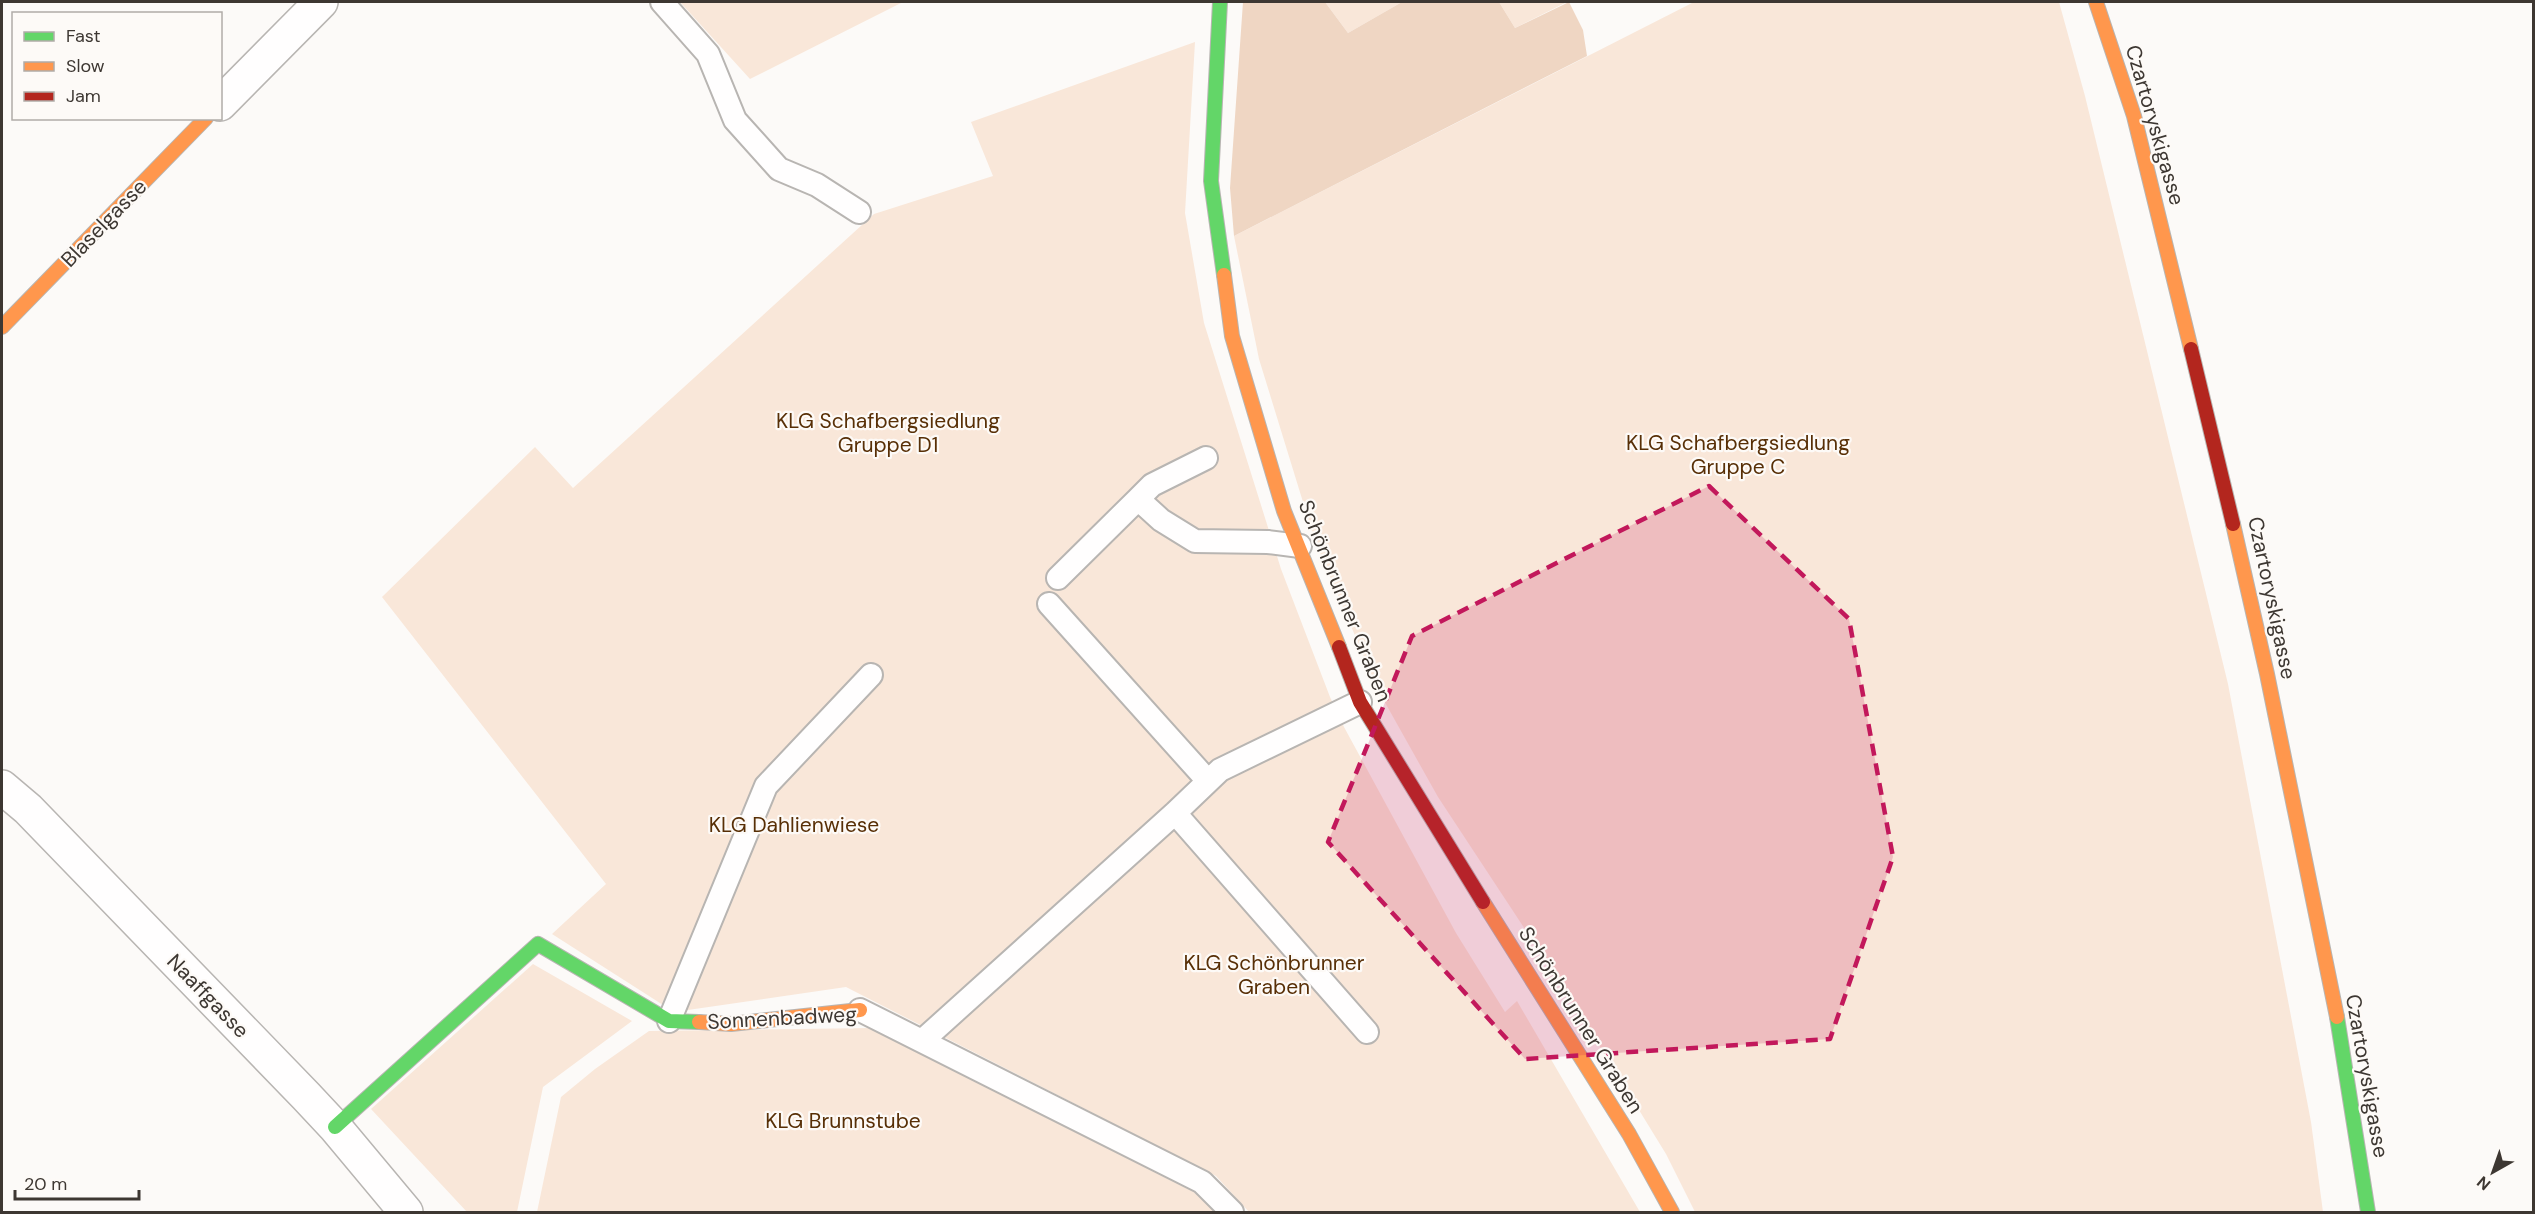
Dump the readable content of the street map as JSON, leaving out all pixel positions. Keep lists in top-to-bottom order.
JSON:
{
  "streets": {
    "street": [
      "Czartoryskigasse",
      "Blaselgasse",
      "Schönbrunner Graben",
      "Naaffgasse",
      "Sonnenbadweg"
    ]
  },
  "crossings": [
    ["Naaffgasse", "Sonnenbadweg"]
  ],
  "parks": [
    "KLG Schafbergsiedlung Gruppe D1",
    "KLG Schafbergsiedlung Gruppe C",
    "KLG Dahlienwiese",
    "KLG Schönbrunner Graben",
    "KLG Brunnstube"
  ],
  "legend": ["Fast", "Slow", "Jam"],
  "scale_bar": "20 m",
  "north": "bottom left"
}
